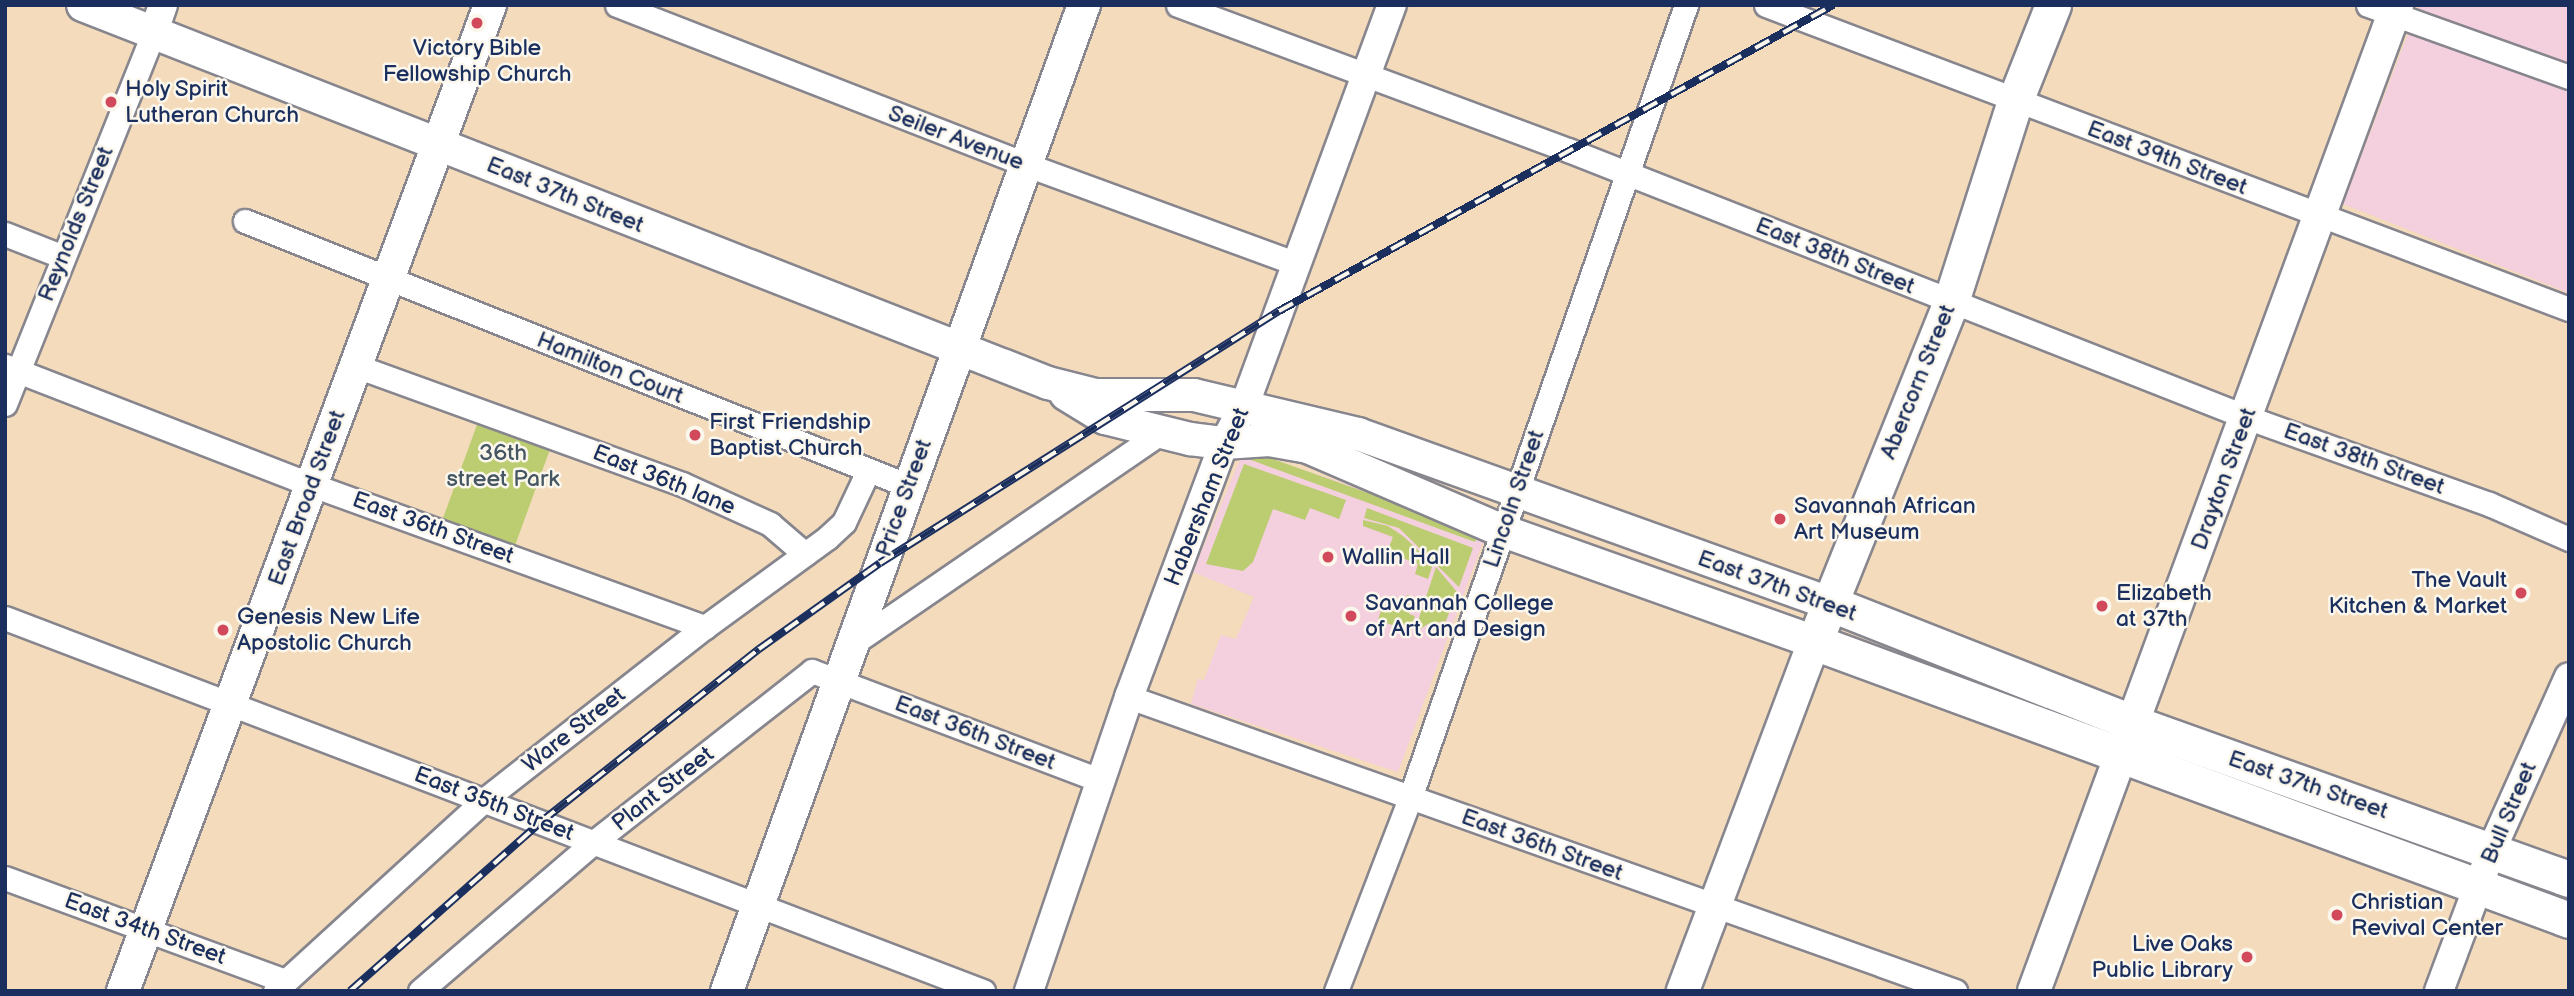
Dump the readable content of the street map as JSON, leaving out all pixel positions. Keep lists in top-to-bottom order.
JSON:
{
  "streets": {
    "main road": [
      "East 37th Street",
      "Abercorn Street",
      "Drayton Street",
      "East Broad Street",
      "Price Street"
    ],
    "street": [
      "Seiler Avenue",
      "East 39th Street",
      "Reynolds Street",
      "East 38th Street",
      "Hamilton Court",
      "East 36th lane",
      "Habersham Street",
      "Lincoln Street",
      "East 36th Street",
      "Ware Street",
      "Plant Street",
      "East 35th Street",
      "Bull Street",
      "East 34th Street"
    ]
  },
  "crossings": [
    ["Seiler Avenue", "Habersham Street"],
    ["Seiler Avenue", "Price Street"],
    ["East 39th Street", "Abercorn Street"],
    ["East 39th Street", "Drayton Street"],
    ["East 37th Street", "Reynolds Street"],
    ["East 37th Street", "Abercorn Street"],
    ["East 37th Street", "Drayton Street"],
    ["East 37th Street", "Habersham Street"],
    ["East 37th Street", "East Broad Street"],
    ["East 37th Street", "Price Street"],
    ["East 37th Street", "Lincoln Street"],
    ["East 37th Street", "Bull Street"],
    ["Reynolds Street", "East 36th Street"],
    ["East 38th Street", "Abercorn Street"],
    ["East 38th Street", "Drayton Street"],
    ["East 38th Street", "Habersham Street"],
    ["East 38th Street", "Lincoln Street"],
    ["Hamilton Court", "East Broad Street"],
    ["Hamilton Court", "Price Street"],
    ["Hamilton Court", "Ware Street"],
    ["Abercorn Street", "East 36th Street"],
    ["East 36th lane", "East Broad Street"],
    ["East 36th lane", "Ware Street"],
    ["Habersham Street", "East 36th Street"],
    ["East Broad Street", "East 36th Street"],
    ["East Broad Street", "East 35th Street"],
    ["East Broad Street", "East 34th Street"],
    ["Price Street", "East 36th Street"],
    ["Price Street", "Plant Street"],
    ["Price Street", "East 35th Street"],
    ["Lincoln Street", "East 36th Street"],
    ["East 36th Street", "Ware Street"],
    ["East 36th Street", "Plant Street"],
    ["Ware Street", "East 35th Street"],
    ["Ware Street", "East 34th Street"],
    ["Plant Street", "East 35th Street"]
  ],
  "parks": ["36th street Park"],
  "places": [
    "Victory Bible Fellowship Church",
    "Holy Spirit Lutheran Church",
    "First Friendship Baptist Church",
    "Savannah African Art Museum",
    "Wallin Hall",
    "The Vault Kitchen & Market",
    "Elizabeth at 37th",
    "Savannah College of Art and Design",
    "Genesis New Life Apostolic Church",
    "Christian Revival Center",
    "Live Oaks Public Library"
  ]
}
